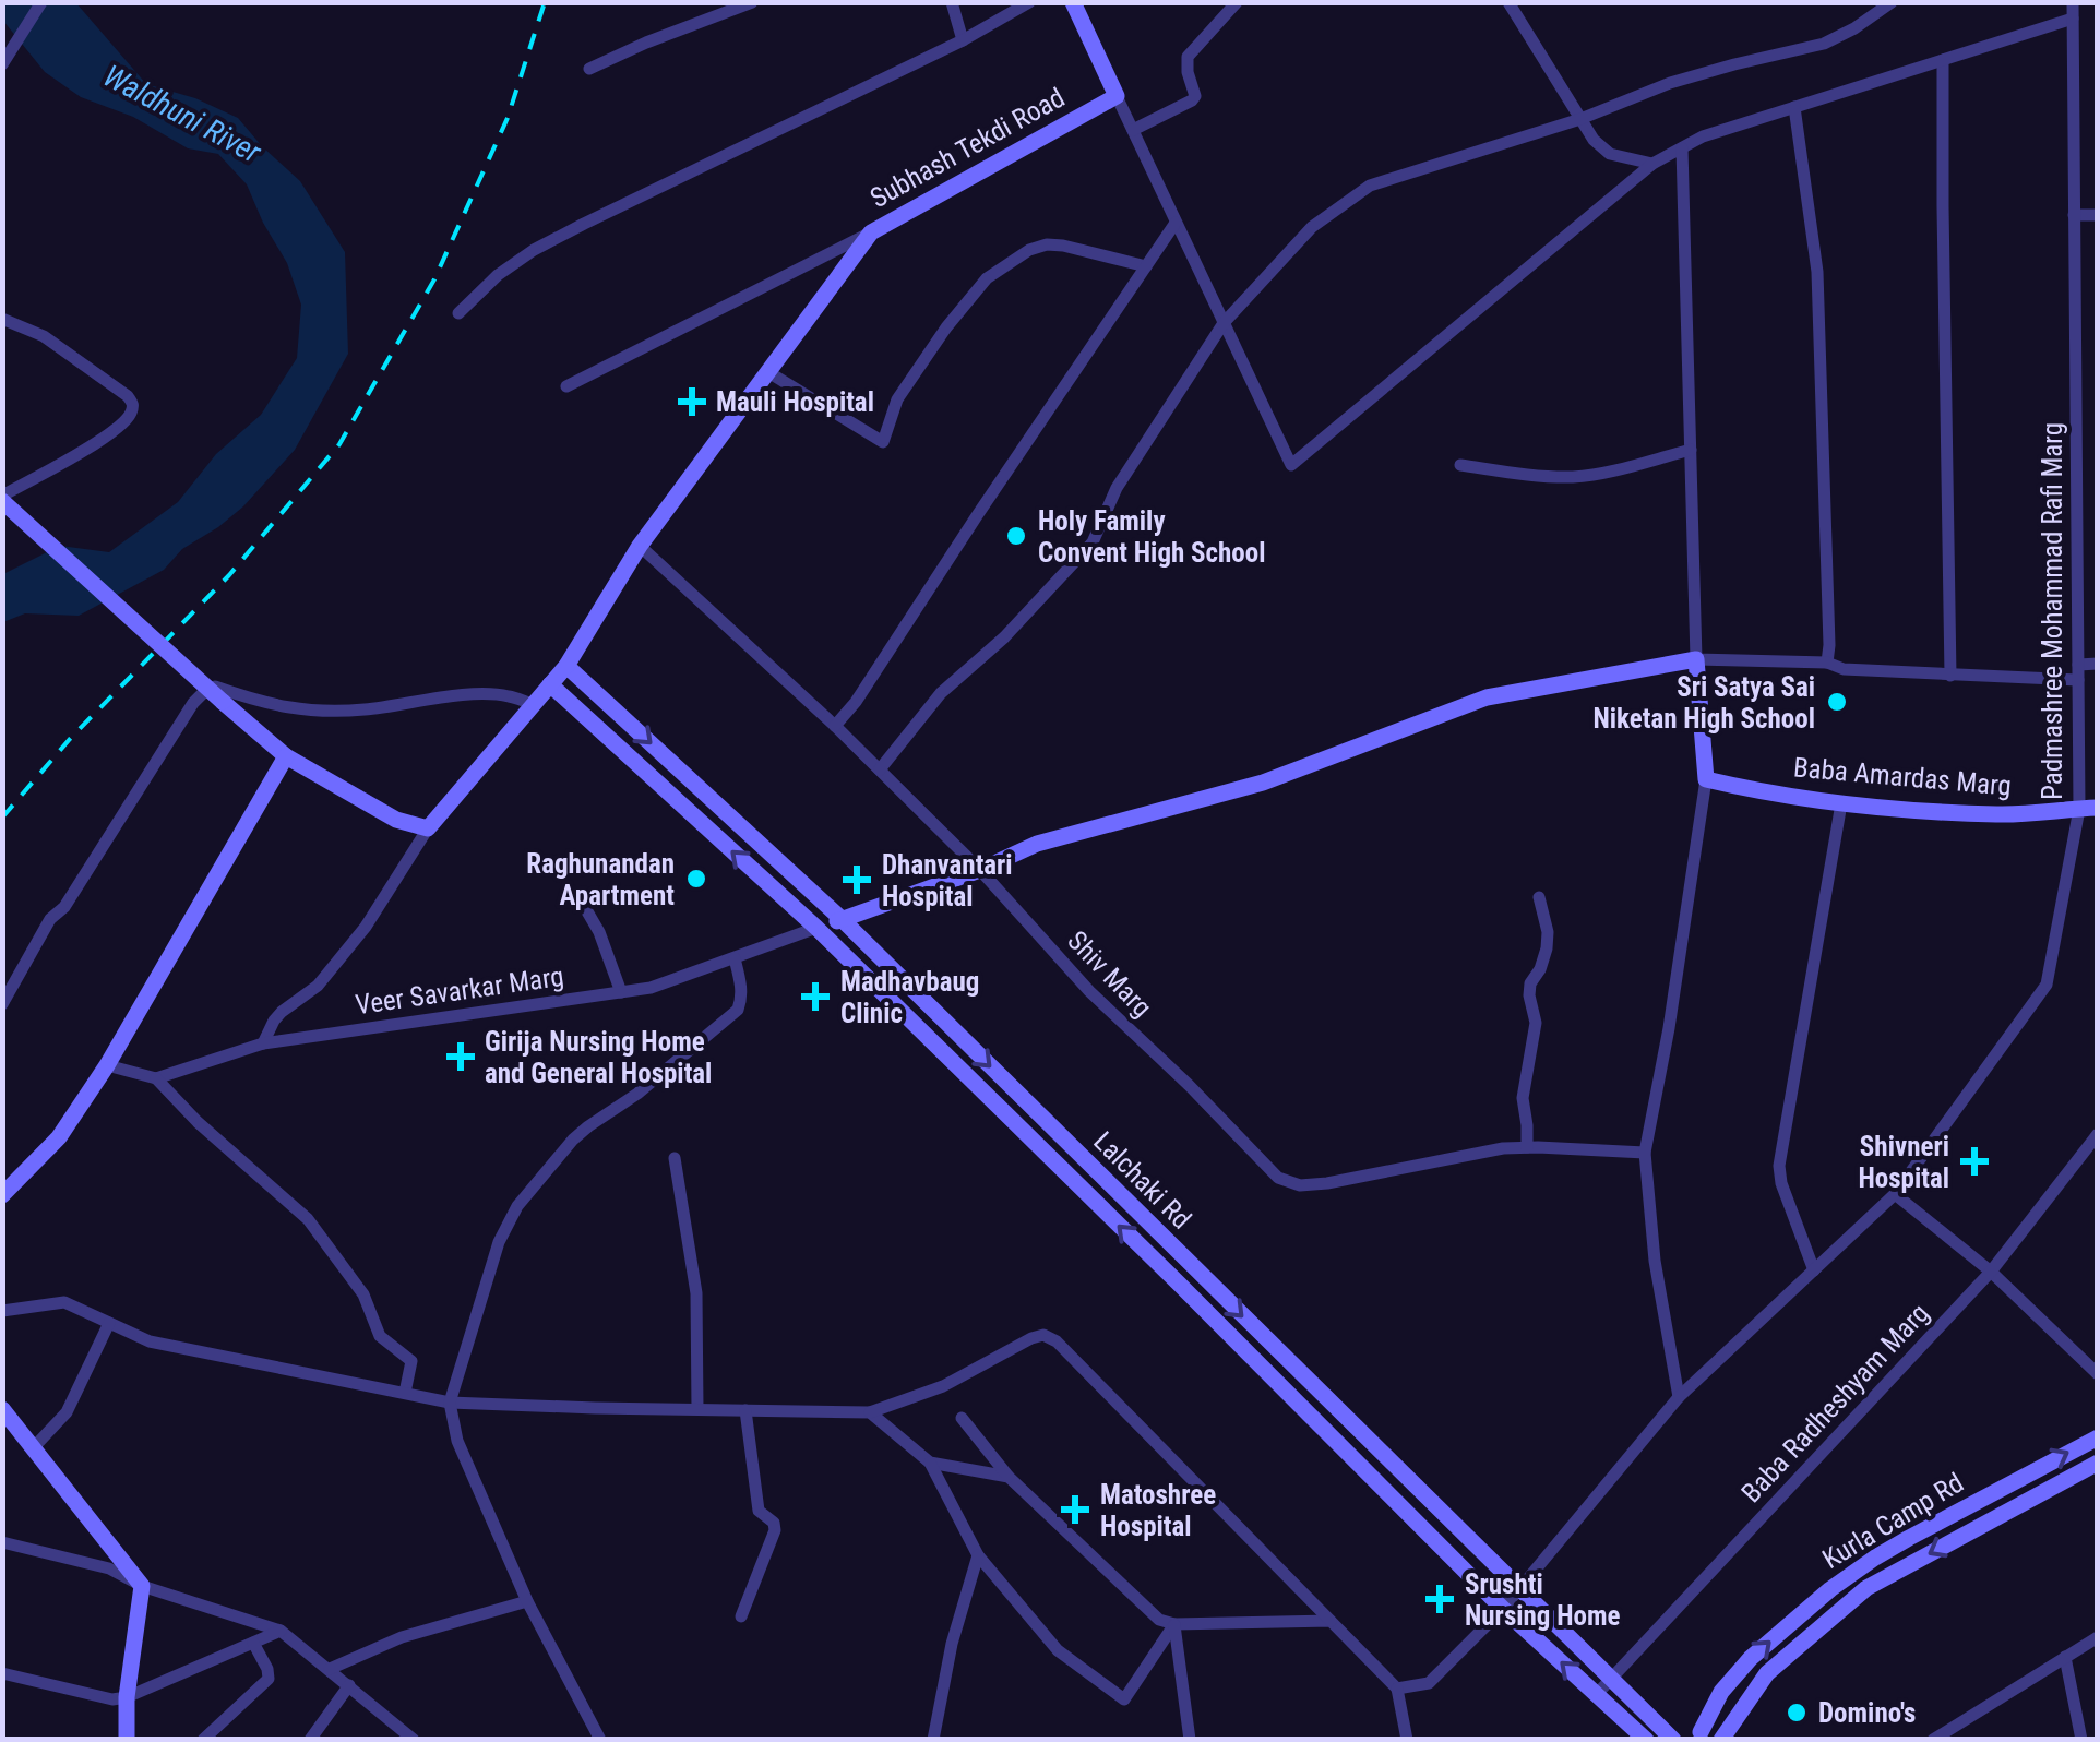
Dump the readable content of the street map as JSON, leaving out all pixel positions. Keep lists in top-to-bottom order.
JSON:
{
  "streets": {
    "main road": [
      "Subhash Tekdi Road",
      "Baba Amardas Marg",
      "Lalchaki Rd",
      "Kurla Camp Rd"
    ],
    "street": [
      "Padmashree Mohammad Rafi Marg",
      "Shiv Marg",
      "Veer Savarkar Marg",
      "Baba Radheshyam Marg"
    ]
  },
  "crossings": [
    ["Subhash Tekdi Road", "Shiv Marg"],
    ["Subhash Tekdi Road", "Lalchaki Rd"],
    ["Padmashree Mohammad Rafi Marg", "Baba Amardas Marg"],
    ["Padmashree Mohammad Rafi Marg", "Lalchaki Rd"],
    ["Veer Savarkar Marg", "Lalchaki Rd"],
    ["Lalchaki Rd", "Baba Radheshyam Marg"]
  ],
  "water": ["Waldhuni River"],
  "places": {
    "health": [
      "Mauli Hospital",
      "Dhanvantari Hospital",
      "Madhavbaug Clinic",
      "Girija Nursing Home and General Hospital",
      "Shivneri Hospital",
      "Matoshree Hospital",
      "Srushti Nursing Home"
    ],
    "other": [
      "Holy Family Convent High School",
      "Sri Satya Sai Niketan High School",
      "Raghunandan Apartment",
      "Domino's"
    ]
  }
}
